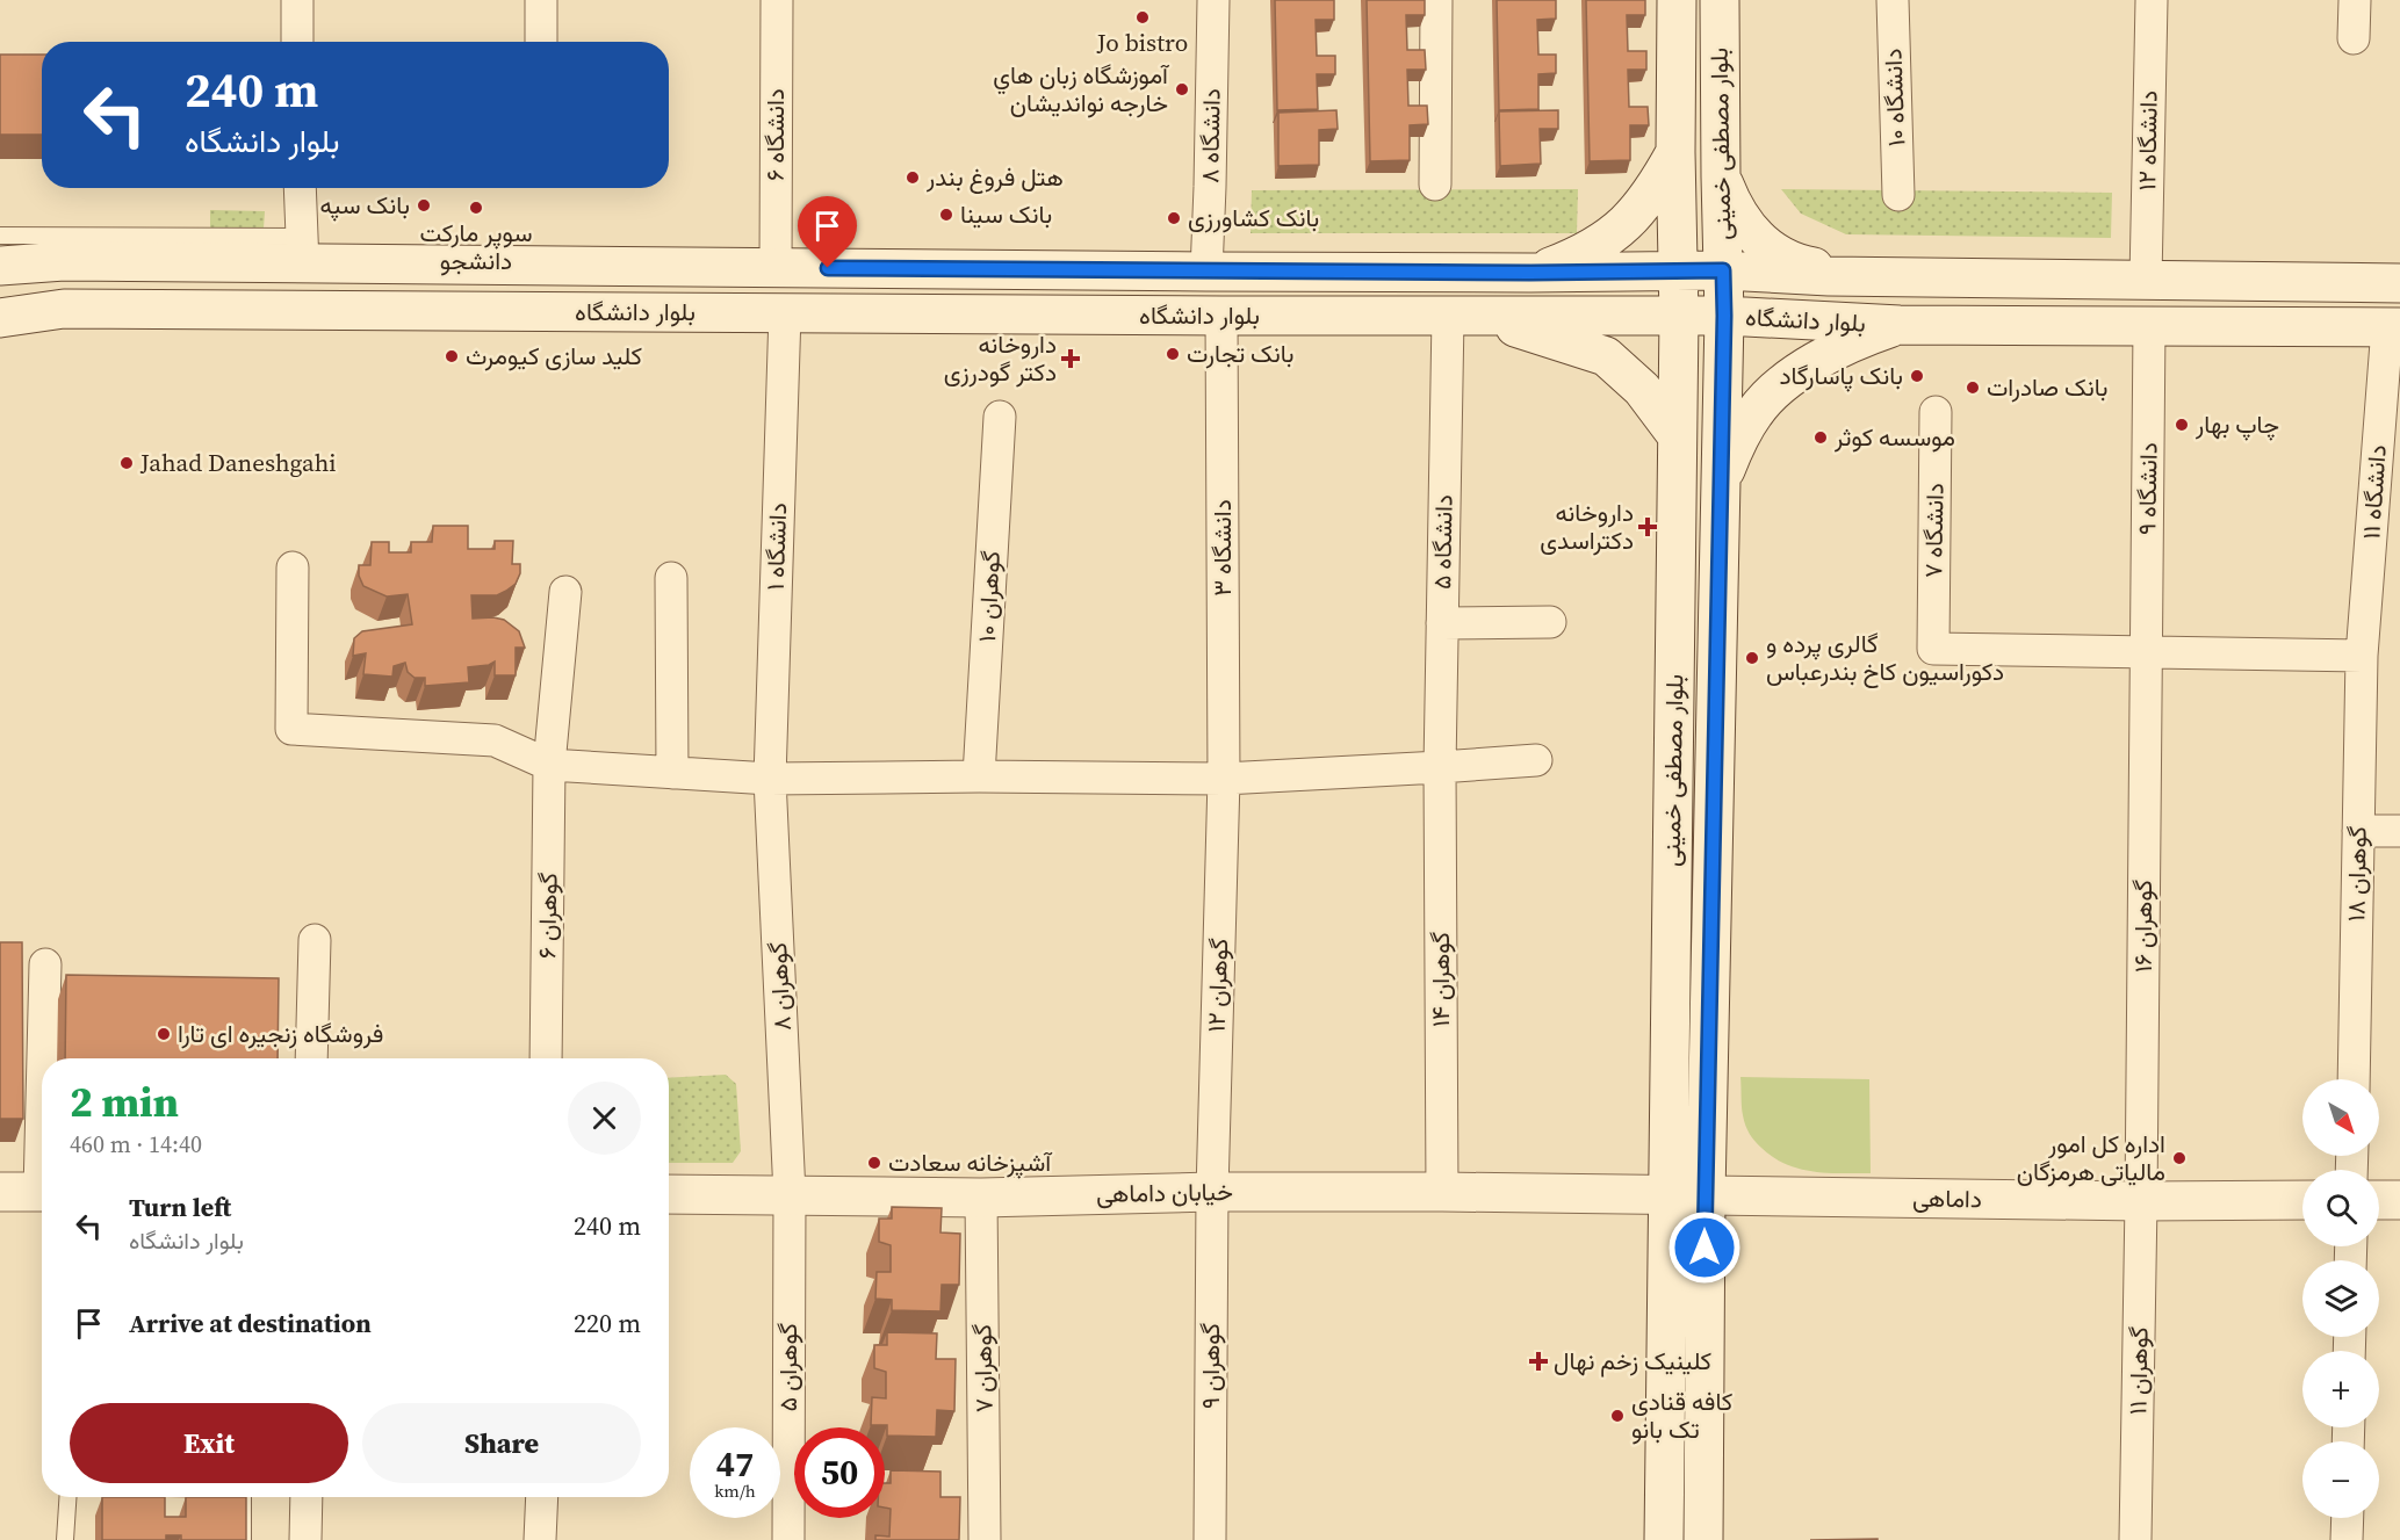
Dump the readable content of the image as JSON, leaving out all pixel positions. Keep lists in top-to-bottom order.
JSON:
{
  "streets": {
    "main road": [
      "بلوار مصطفی خمینی",
      "بلوار دانشگاه",
      "خیابان داماهی",
      "داماهی"
    ],
    "street": [
      "دانشگاه ۱۰",
      "دانشگاه ۶",
      "دانشگاه ۸",
      "دانشگاه ۱۲",
      "دانشگاه ۹",
      "دانشگاه ۱۱",
      "دانشگاه ۷",
      "دانشگاه ۵",
      "دانشگاه ۱",
      "دانشگاه ۳",
      "گوهران ۱۰",
      "گوهران ۱۸",
      "گوهران ۶",
      "گوهران ۱۶",
      "گوهران ۱۴",
      "گوهران ۱۲",
      "گوهران ۸",
      "گوهران ۹",
      "گوهران ۵",
      "گوهران ۷",
      "گوهران ۱۱"
    ]
  },
  "crossings": [
    ["دانشگاه ۶", "بلوار دانشگاه"],
    ["دانشگاه ۸", "بلوار دانشگاه"],
    ["دانشگاه ۱۲", "بلوار دانشگاه"],
    ["بلوار مصطفی خمینی", "بلوار دانشگاه"],
    ["بلوار مصطفی خمینی", "خیابان داماهی"],
    ["بلوار مصطفی خمینی", "داماهی"],
    ["بلوار دانشگاه", "دانشگاه ۹"],
    ["بلوار دانشگاه", "دانشگاه ۱۱"],
    ["بلوار دانشگاه", "دانشگاه ۵"],
    ["بلوار دانشگاه", "دانشگاه ۱"],
    ["بلوار دانشگاه", "دانشگاه ۳"],
    ["دانشگاه ۹", "دانشگاه ۷"],
    ["دانشگاه ۹", "گوهران ۱۶"],
    ["دانشگاه ۱۱", "گوهران ۱۸"],
    ["دانشگاه ۷", "گوهران ۱۶"],
    ["دانشگاه ۵", "گوهران ۱۴"],
    ["دانشگاه ۱", "گوهران ۸"],
    ["دانشگاه ۳", "گوهران ۱۲"],
    ["گوهران ۱۶", "داماهی"],
    ["گوهران ۱۶", "گوهران ۱۱"],
    ["گوهران ۱۴", "خیابان داماهی"],
    ["گوهران ۱۲", "خیابان داماهی"],
    ["گوهران ۱۲", "گوهران ۹"],
    ["گوهران ۸", "خیابان داماهی"],
    ["گوهران ۸", "گوهران ۵"],
    ["خیابان داماهی", "داماهی"],
    ["خیابان داماهی", "گوهران ۹"],
    ["خیابان داماهی", "گوهران ۵"],
    ["خیابان داماهی", "گوهران ۷"],
    ["داماهی", "گوهران ۱۱"]
  ],
  "places": {
    "other": [
      "Jo bistro",
      "آموزشگاه زبان هاي خارجه نوانديشان",
      "هتل فروغ بندر",
      "بانک سپه",
      "سوپر مارکت دانشجو",
      "بانک سینا",
      "بانک کشاورزی",
      "بانک تجارت",
      "کلید سازی کیومرث",
      "بانک پاسارگاد",
      "بانک صادرات",
      "چاپ بهار",
      "موسسه کوثر",
      "Jahad Daneshgahi",
      "گالری پرده و دکوراسیون کاخ بندرعباس",
      "فروشگاه زنجیره ای تارا",
      "اداره کل امور مالیاتی هرمزگان",
      "آشپزخانه سعادت",
      "کافه قنادی تک بانو"
    ],
    "health": ["داروخانه دکتر گودرزی", "داروخانه دکتراسدی", "کلینیک زخم نهال"]
  },
  "north": "bottom right",
  "page": {
    "turn": ["240 m", "بلوار دانشگاه"],
    "heading": ["2 min", "460 m · 14:40"],
    "map_buttons": ["+", "−"],
    "list": [
      {
        "name": "Turn left",
        "note": "بلوار دانشگاه",
        "value": "240 m"
      },
      {
        "name": "Arrive at destination",
        "value": "220 m"
      }
    ],
    "buttons": ["Exit", "Share"],
    "speed": "47 km/h",
    "limit": "50"
  }
}
